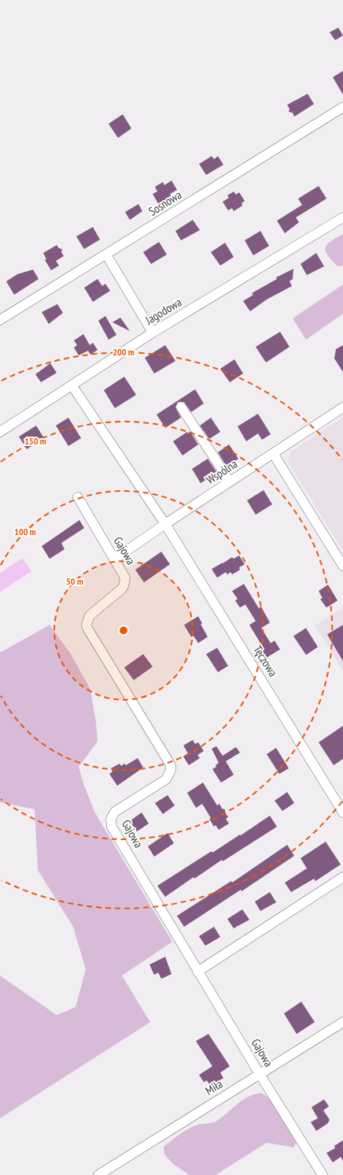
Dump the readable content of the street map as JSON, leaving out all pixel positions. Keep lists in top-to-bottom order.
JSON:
{
  "streets": {
    "street": [
      "Sosnowa",
      "Jagodowa",
      "Wspólna",
      "Gajowa",
      "Tęczowa",
      "Miła"
    ]
  },
  "crossings": [
    ["Jagodowa", "Tęczowa"],
    ["Wspólna", "Gajowa"],
    ["Wspólna", "Tęczowa"],
    ["Gajowa", "Miła"]
  ],
  "rings": [
    "200 m",
    "150 m",
    "100 m",
    "50 m"
  ]
}
